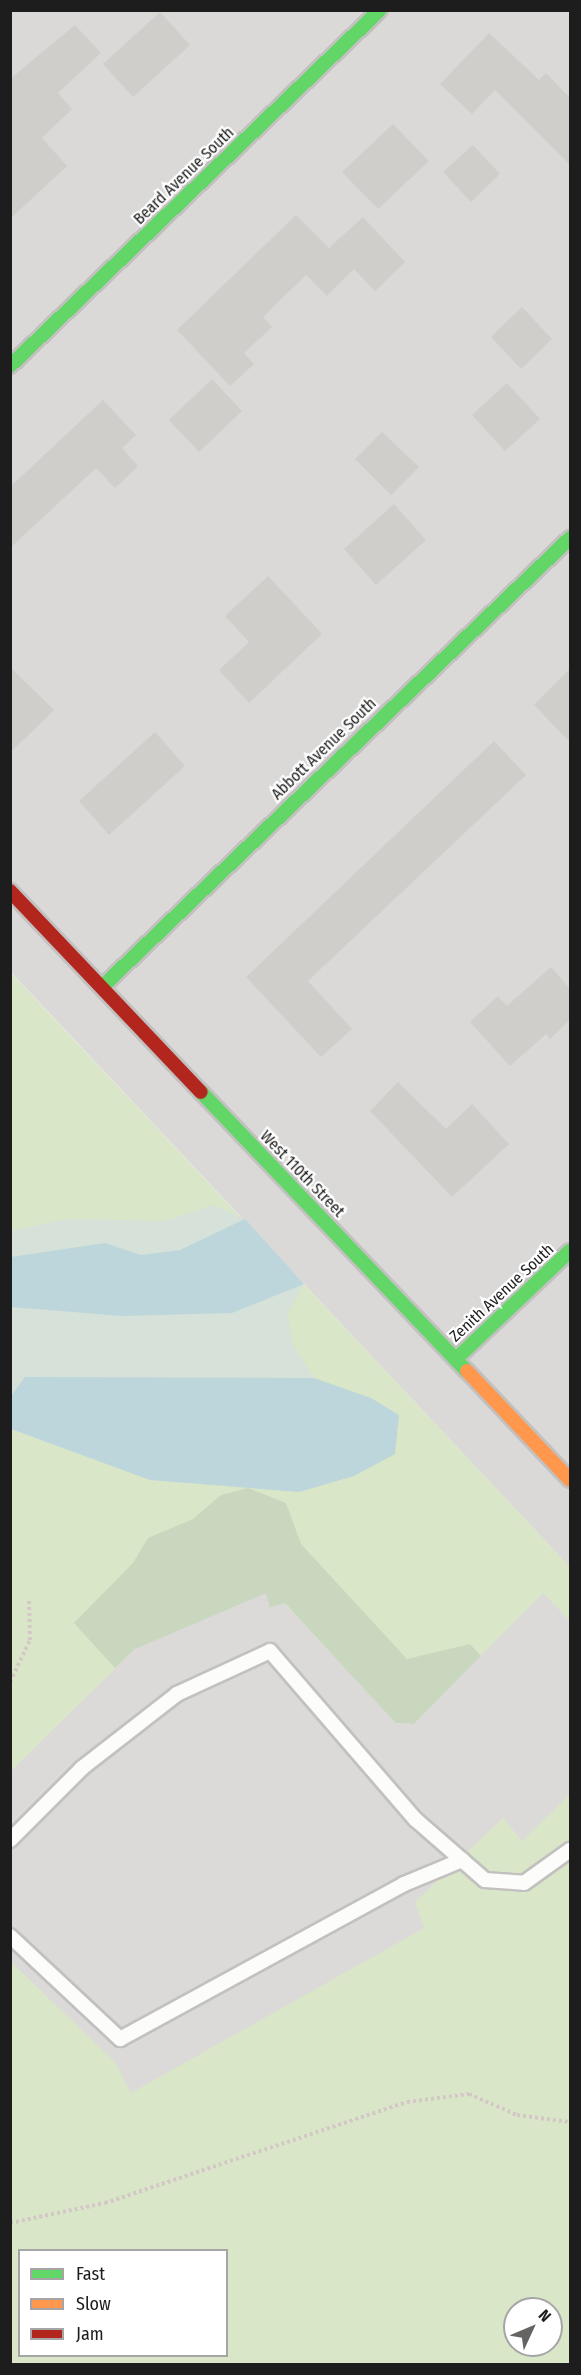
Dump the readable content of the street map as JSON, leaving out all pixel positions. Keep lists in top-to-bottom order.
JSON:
{
  "streets": {
    "street": [
      "Beard Avenue South",
      "Abbott Avenue South",
      "West 110th Street",
      "Zenith Avenue South"
    ]
  },
  "crossings": [
    ["Abbott Avenue South", "West 110th Street"],
    ["West 110th Street", "Zenith Avenue South"]
  ],
  "legend": ["Fast", "Slow", "Jam"],
  "north": "top right"
}
